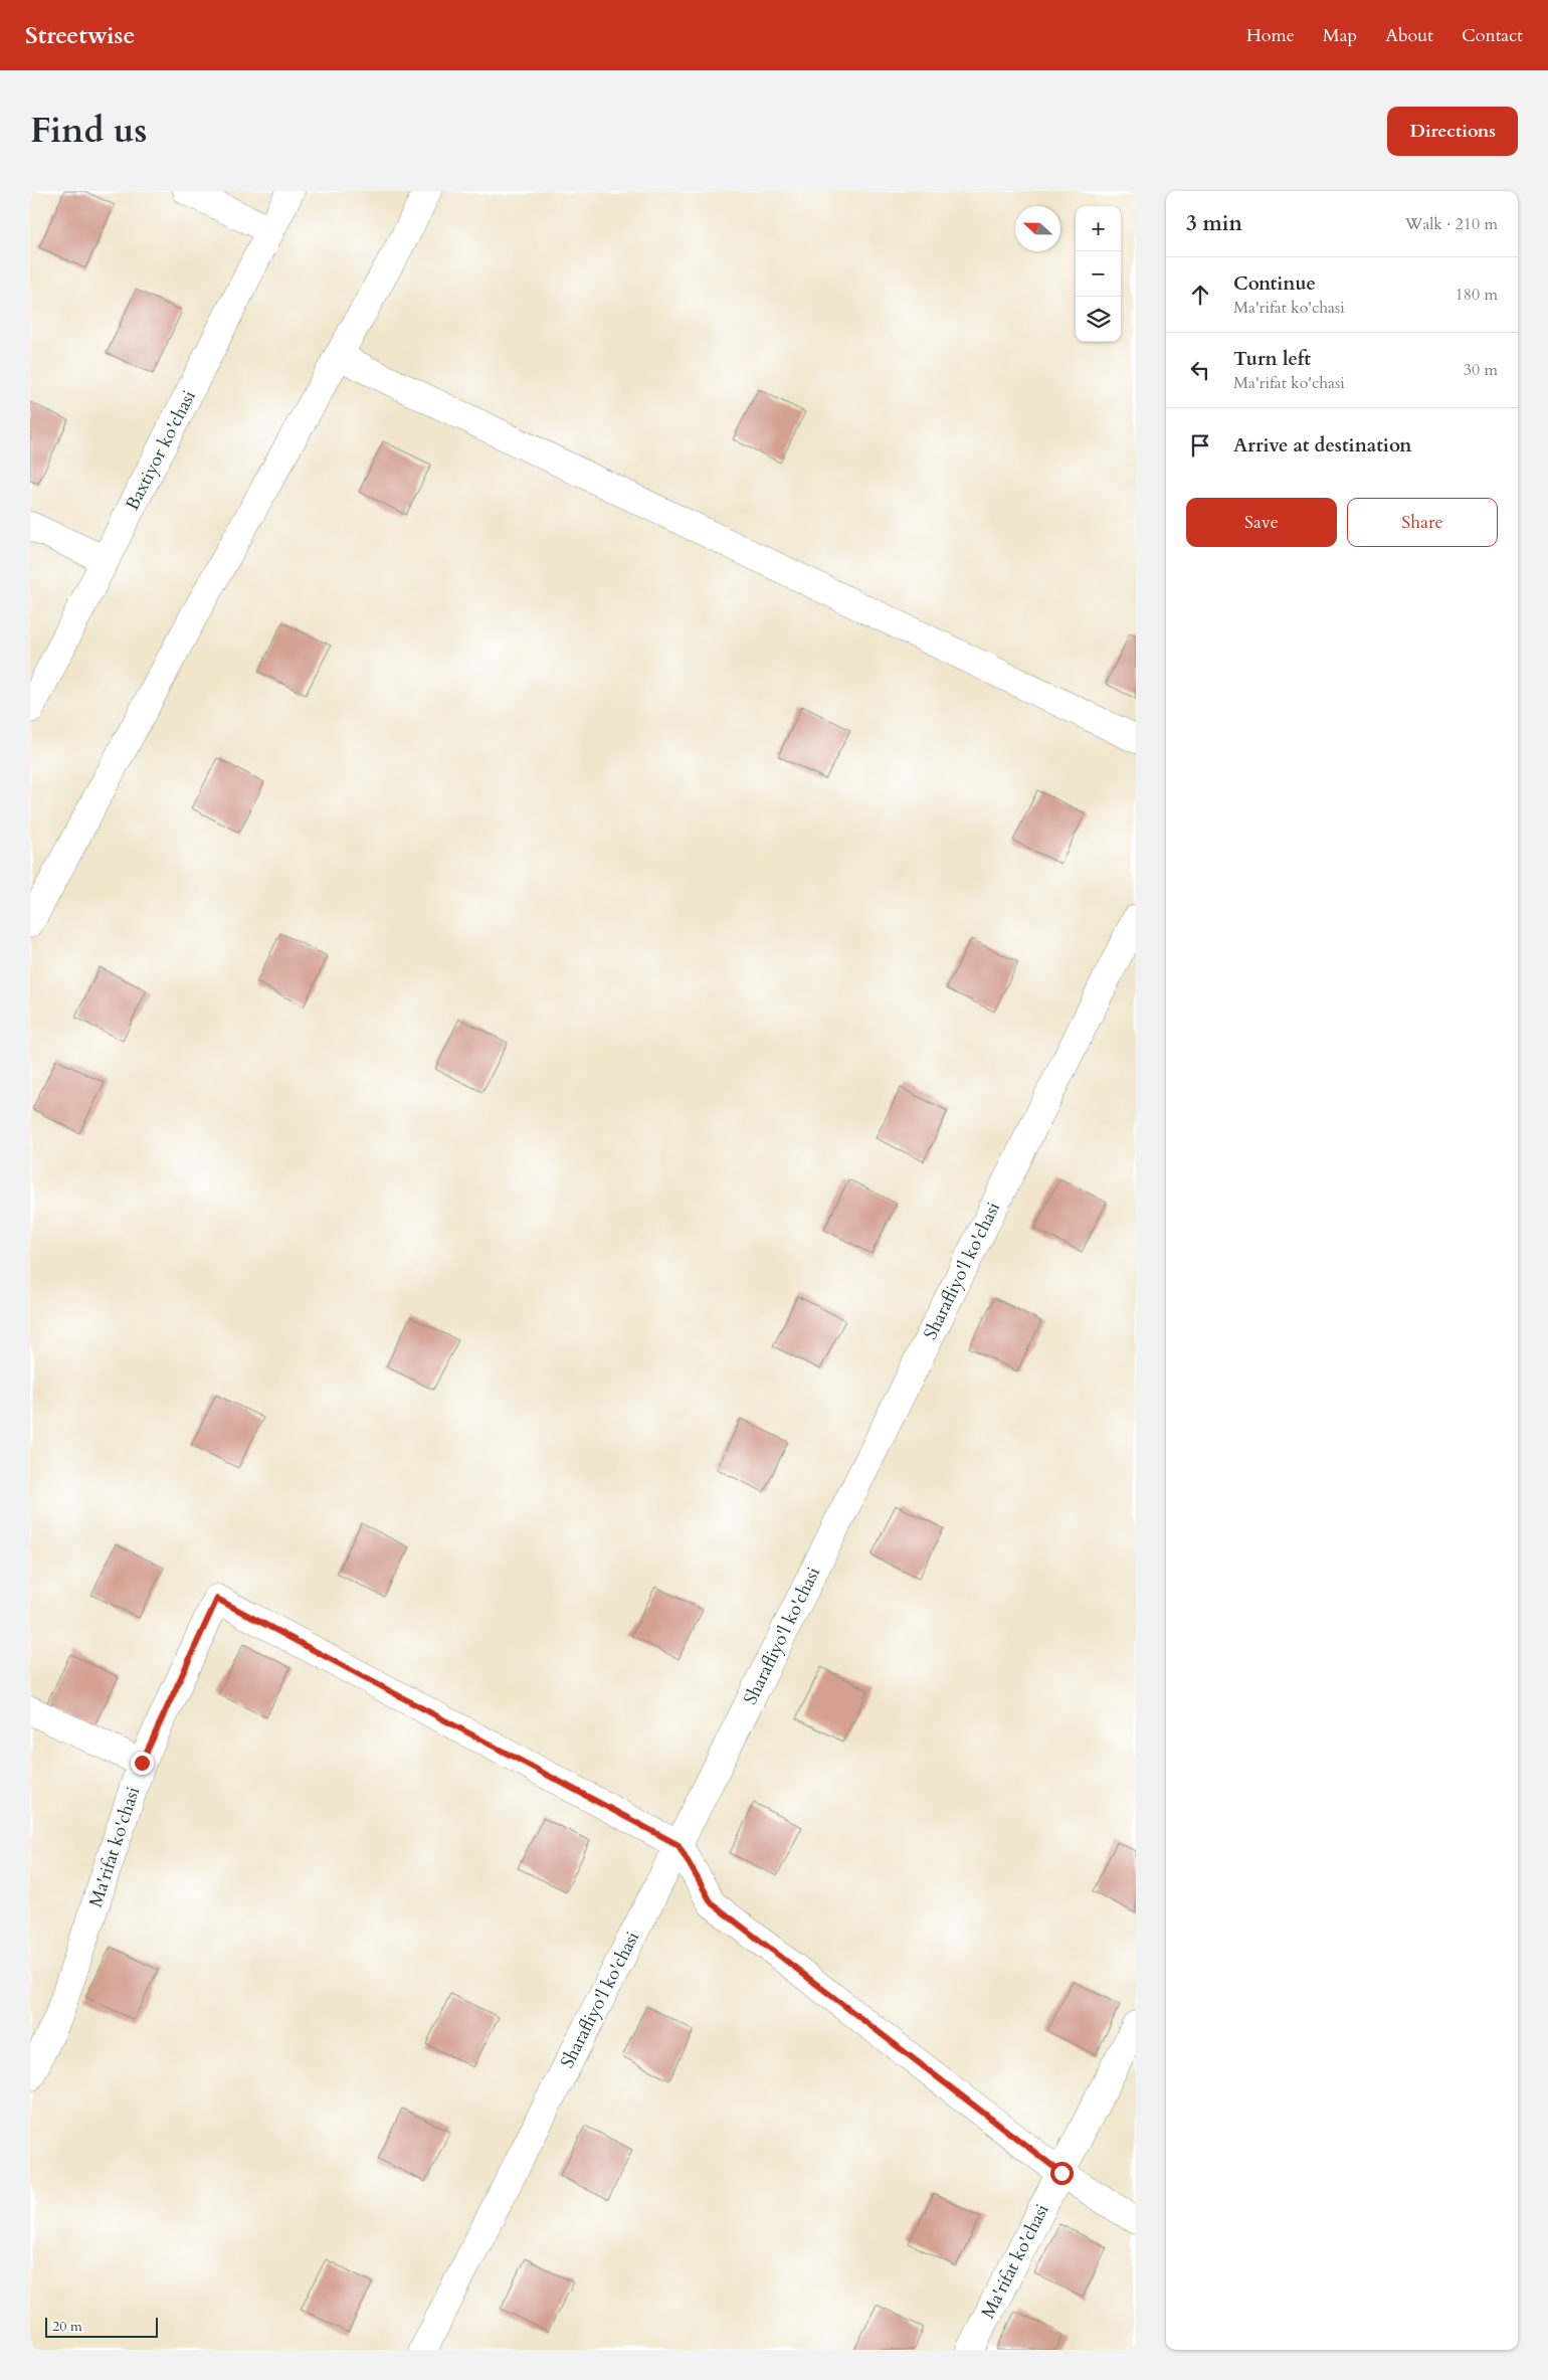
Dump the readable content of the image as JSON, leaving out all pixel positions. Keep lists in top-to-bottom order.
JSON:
{
  "streets": {
    "street": ["Baxtiyor ko'chasi", "Sharafliyo'l ko'chasi", "Ma'rifat ko'chasi"]
  },
  "crossings": [
    ["Sharafliyo'l ko'chasi", "Ma'rifat ko'chasi"]
  ],
  "scale_bar": "20 m",
  "north": "left",
  "page": {
    "header": "Streetwise",
    "nav": [
      "Home",
      "Map",
      "About",
      "Contact"
    ],
    "title": "Find us",
    "buttons": [
      "Directions",
      ["Save", "Share"]
    ],
    "heading": ["3 min", "Walk · 210 m"],
    "map_buttons": ["+", "−"],
    "list": [
      ["Continue", "Ma'rifat ko'chasi", "180 m"],
      ["Turn left", "Ma'rifat ko'chasi", "30 m"],
      "Arrive at destination"
    ],
    "scale": "20 m"
  }
}
